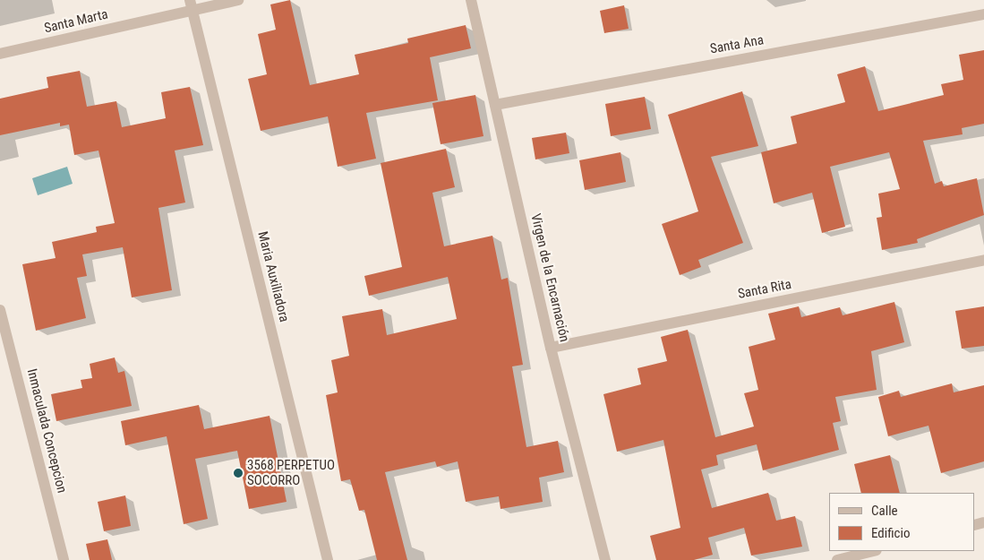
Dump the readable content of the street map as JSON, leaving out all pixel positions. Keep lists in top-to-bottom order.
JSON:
{
  "streets": {
    "street": [
      "Santa Marta",
      "Santa Ana",
      "Maria Auxiliadora",
      "Virgen de la Encarnación",
      "Santa Rita",
      "Inmaculada Concepcion"
    ]
  },
  "crossings": [
    ["Santa Marta", "Maria Auxiliadora"],
    ["Santa Ana", "Virgen de la Encarnación"],
    ["Virgen de la Encarnación", "Santa Rita"]
  ],
  "places": ["3568 PERPETUO SOCORRO"],
  "legend": ["Calle", "Edificio"]
}
